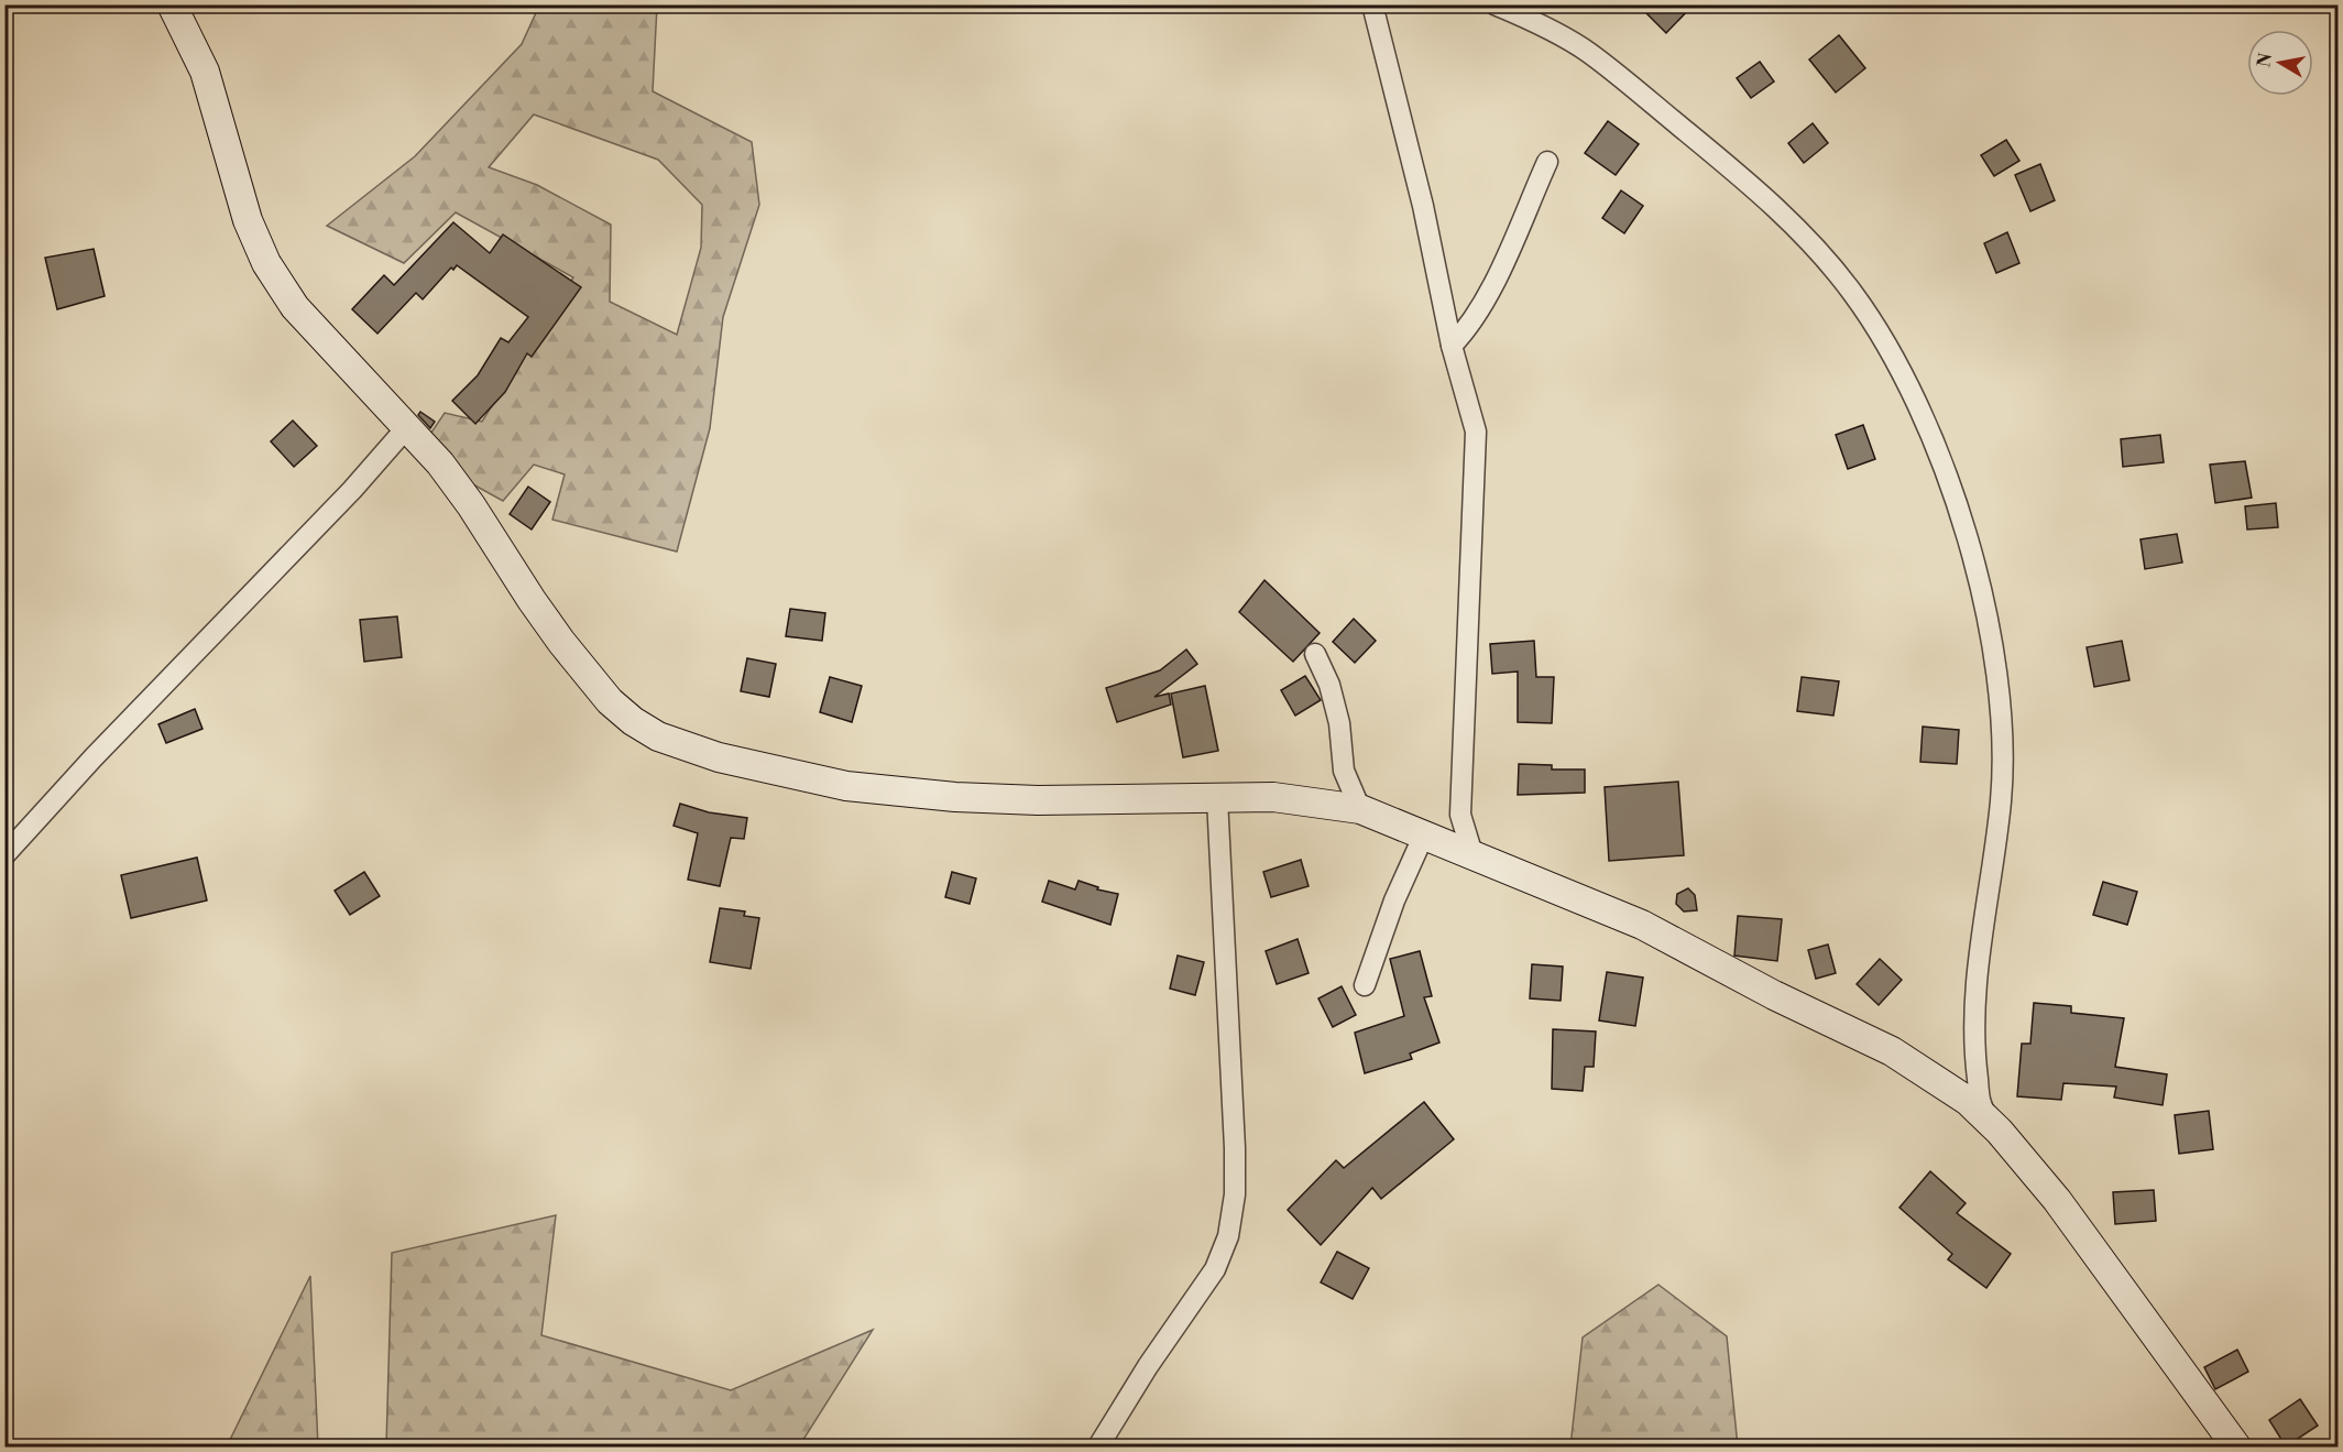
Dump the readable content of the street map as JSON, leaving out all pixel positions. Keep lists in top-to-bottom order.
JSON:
{
  "north": "left"
}
